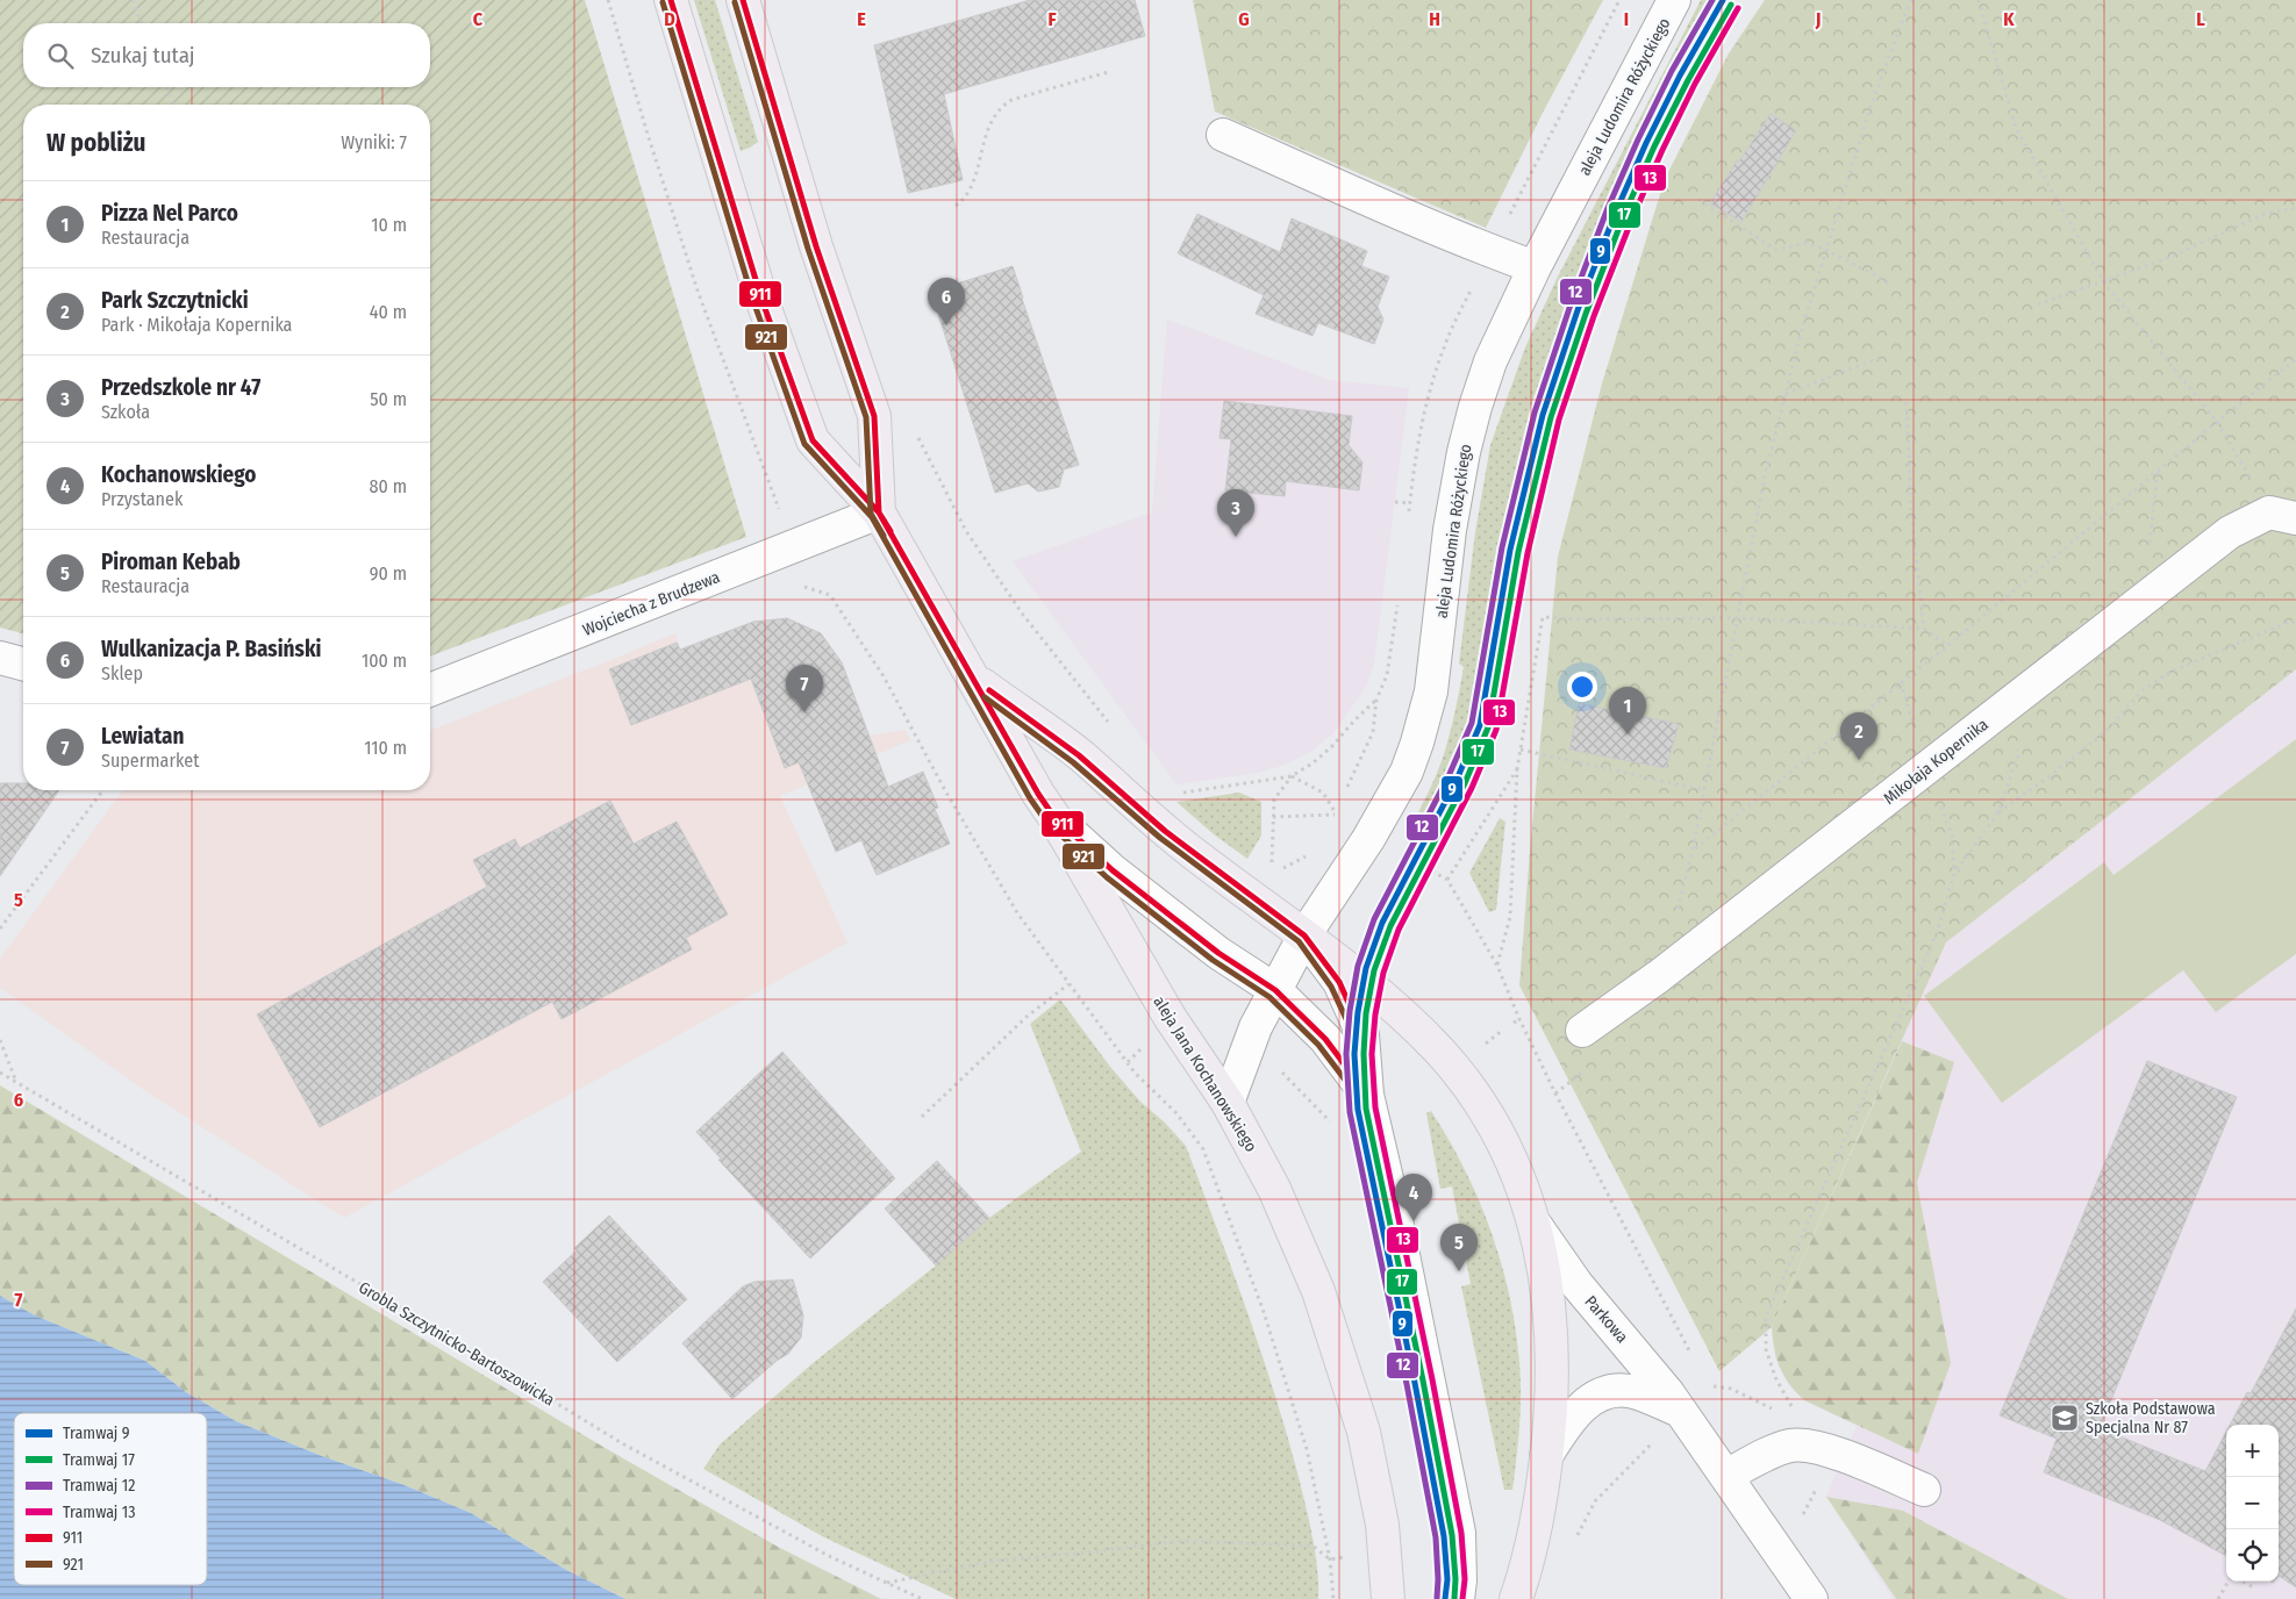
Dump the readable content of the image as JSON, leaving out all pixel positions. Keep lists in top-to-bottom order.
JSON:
{
  "streets": {
    "main road": ["aleja Jana Kochanowskiego"],
    "street": [
      "aleja Ludomira Różyckiego",
      "Wojciecha z Brudzewa",
      "Mikołaja Kopernika",
      "Parkowa"
    ],
    "path": ["Grobla Szczytnicko-Bartoszowicka"]
  },
  "crossings": [
    ["aleja Ludomira Różyckiego", "aleja Jana Kochanowskiego"],
    ["Wojciecha z Brudzewa", "aleja Jana Kochanowskiego"],
    ["aleja Jana Kochanowskiego", "Parkowa"]
  ],
  "places": {
    "school or university": ["Szkoła Podstawowa Specjalna Nr 87"]
  },
  "lines": [
    "tram line 9",
    "tram line 12",
    "transit line 911",
    "transit line 921",
    "tram line 17",
    "tram line 13"
  ],
  "legend": [
    "Tramwaj 9",
    "Tramwaj 17",
    "Tramwaj 12",
    "Tramwaj 13",
    "911",
    "921"
  ],
  "page": {
    "search": "Szukaj tutaj",
    "heading": ["W pobliżu", "Wyniki: 7"],
    "list": [
      {
        "mark": "1",
        "name": "Pizza Nel Parco",
        "note": "Restauracja",
        "value": "10 m"
      },
      {
        "mark": "2",
        "name": "Park Szczytnicki",
        "note": "Park · Mikołaja Kopernika",
        "value": "40 m"
      },
      {
        "mark": "3",
        "name": "Przedszkole nr 47",
        "note": "Szkoła",
        "value": "50 m"
      },
      {
        "mark": "4",
        "name": "Kochanowskiego",
        "note": "Przystanek",
        "value": "80 m"
      },
      {
        "mark": "5",
        "name": "Piroman Kebab",
        "note": "Restauracja",
        "value": "90 m"
      },
      {
        "mark": "6",
        "name": "Wulkanizacja P. Basiński",
        "note": "Sklep",
        "value": "100 m"
      },
      {
        "mark": "7",
        "name": "Lewiatan",
        "note": "Supermarket",
        "value": "110 m"
      }
    ],
    "pins": [
      "6",
      "3",
      "7",
      "1",
      "2",
      "4",
      "5"
    ],
    "map_buttons": ["+", "−"]
  },
  "grid": {
    "columns": [
      "C",
      "D",
      "E",
      "F",
      "G",
      "H",
      "I",
      "J",
      "K",
      "L"
    ],
    "rows": ["5", "6", "7"]
  }
}
